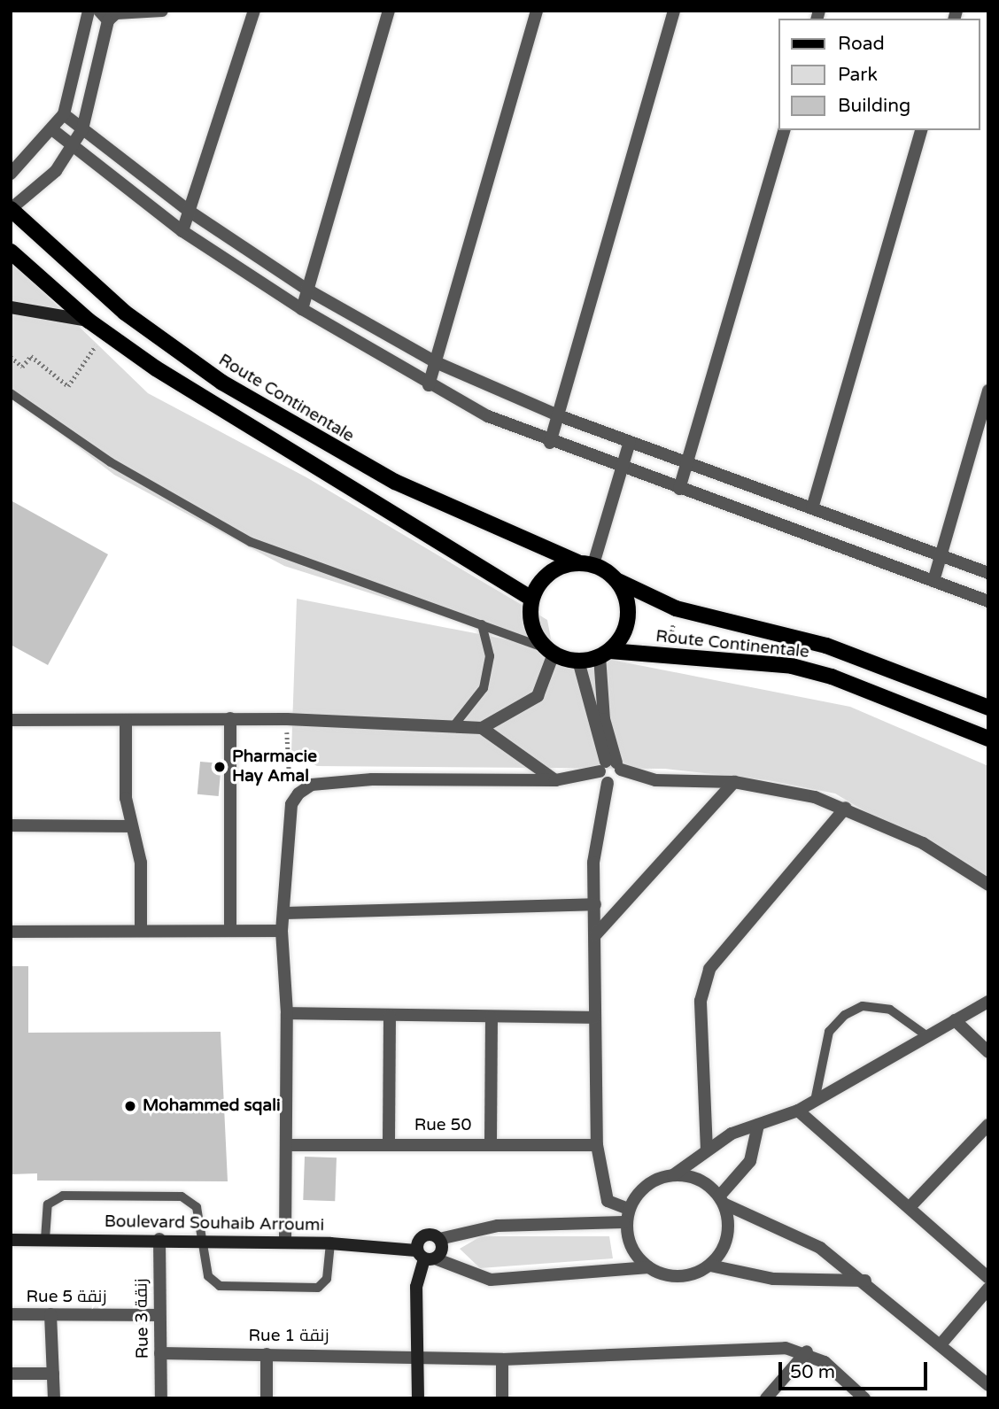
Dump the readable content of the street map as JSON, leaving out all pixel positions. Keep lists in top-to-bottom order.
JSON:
{
  "streets": {
    "main road": ["Route Continentale"],
    "street": [
      "Rue 50",
      "Boulevard Souhaib Arroumi",
      "Rue 5 زنقة",
      "Rue 3 زنقة",
      "Rue 1 زنقة"
    ]
  },
  "crossings": [
    ["Boulevard Souhaib Arroumi", "Rue 3 زنقة"],
    ["Rue 5 زنقة", "Rue 3 زنقة"],
    ["Rue 3 زنقة", "Rue 1 زنقة"]
  ],
  "places": ["Pharmacie Hay Amal", "Mohammed sqali"],
  "legend": ["Road", "Park", "Building"],
  "scale_bar": "50 m"
}
